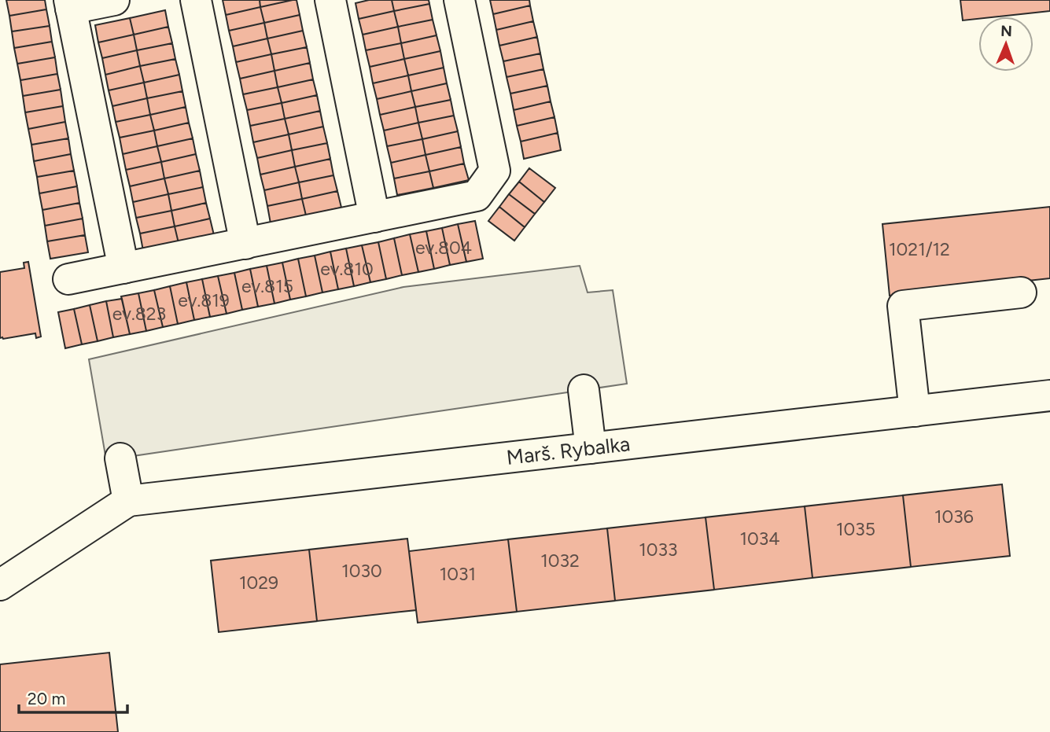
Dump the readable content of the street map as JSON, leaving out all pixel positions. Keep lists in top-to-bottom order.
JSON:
{
  "streets": {
    "street": ["Marš. Rybalka"]
  },
  "house_numbers": [
    "ev.804",
    "1021/12",
    "ev.810",
    "ev.815",
    "ev.819",
    "ev.823",
    "1036",
    "1035",
    "1034",
    "1033",
    "1032",
    "1030",
    "1031",
    "1029"
  ],
  "scale_bar": "20 m",
  "north": "top"
}
